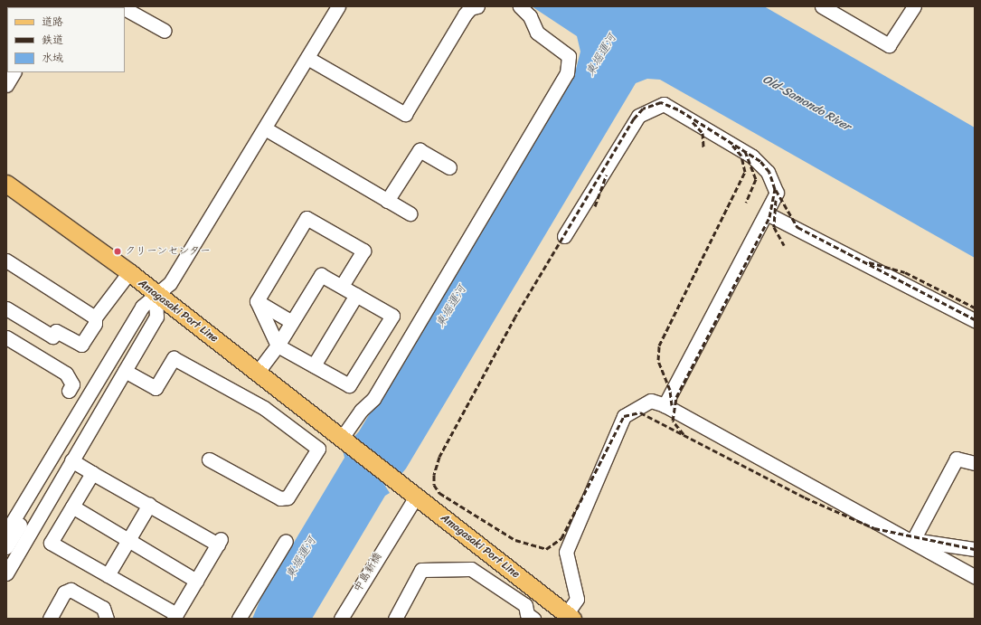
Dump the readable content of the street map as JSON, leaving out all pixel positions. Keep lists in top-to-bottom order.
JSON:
{
  "streets": {
    "main road": ["Amagasaki Port Line"],
    "street": ["中島新橋"]
  },
  "crossings": [
    ["Amagasaki Port Line", "中島新橋"]
  ],
  "water": ["東堀運河", "Old-Samondo River"],
  "places": ["クリーンセンター"],
  "legend": ["道路", "鉄道", "水域"]
}
